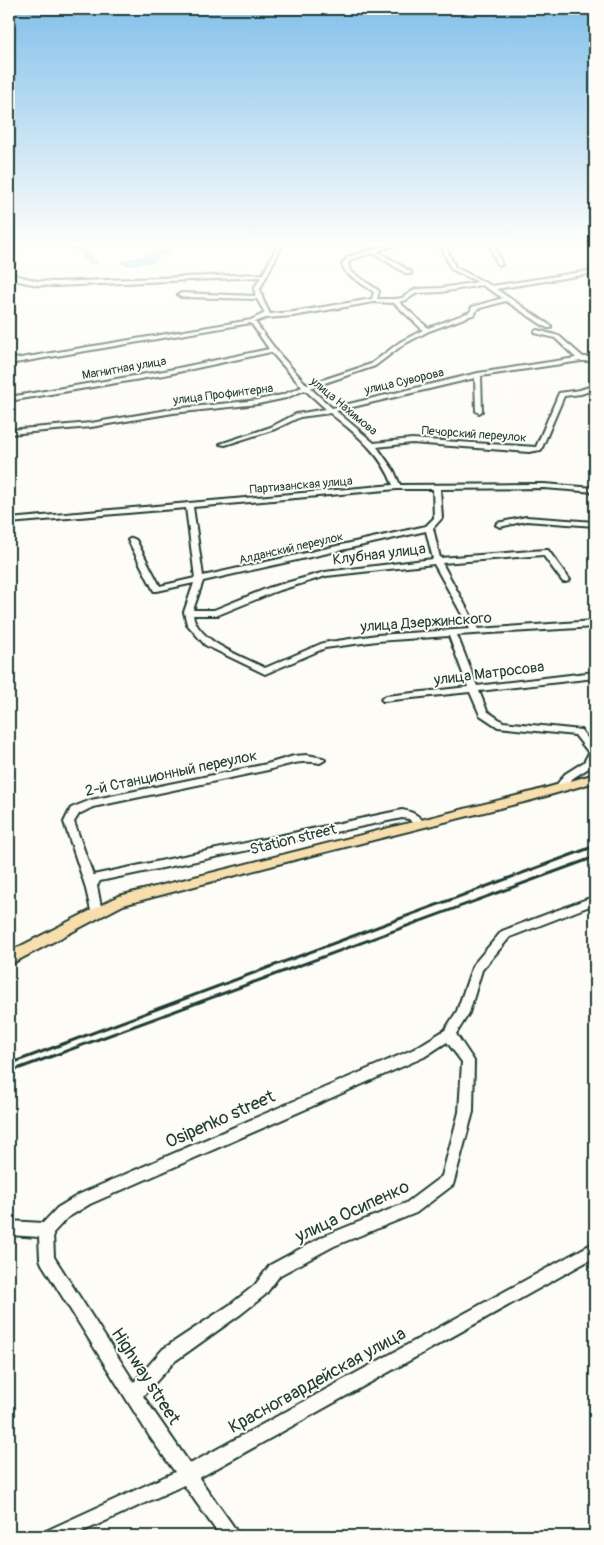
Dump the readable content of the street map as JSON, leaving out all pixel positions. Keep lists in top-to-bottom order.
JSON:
{
  "streets": {
    "main road": ["Station street"],
    "street": [
      "Магнитная улица",
      "улица Суворова",
      "улица Профинтерна",
      "улица Нахимова",
      "Печорский переулок",
      "Партизанская улица",
      "Алданский переулок",
      "Клубная улица",
      "улица Дзержинского",
      "улица Матросова",
      "2-й Станционный переулок",
      "Osipenko street",
      "улица Осипенко",
      "Highway street",
      "Красногвардейская улица"
    ]
  },
  "crossings": [
    ["Магнитная улица", "улица Нахимова"],
    ["улица Суворова", "улица Нахимова"],
    ["улица Профинтерна", "улица Нахимова"],
    ["улица Нахимова", "Печорский переулок"],
    ["улица Нахимова", "Партизанская улица"],
    ["Клубная улица", "улица Дзержинского"],
    ["Osipenko street", "улица Осипенко"],
    ["Osipenko street", "Highway street"],
    ["улица Осипенко", "Highway street"],
    ["Highway street", "Красногвардейская улица"]
  ]
}
